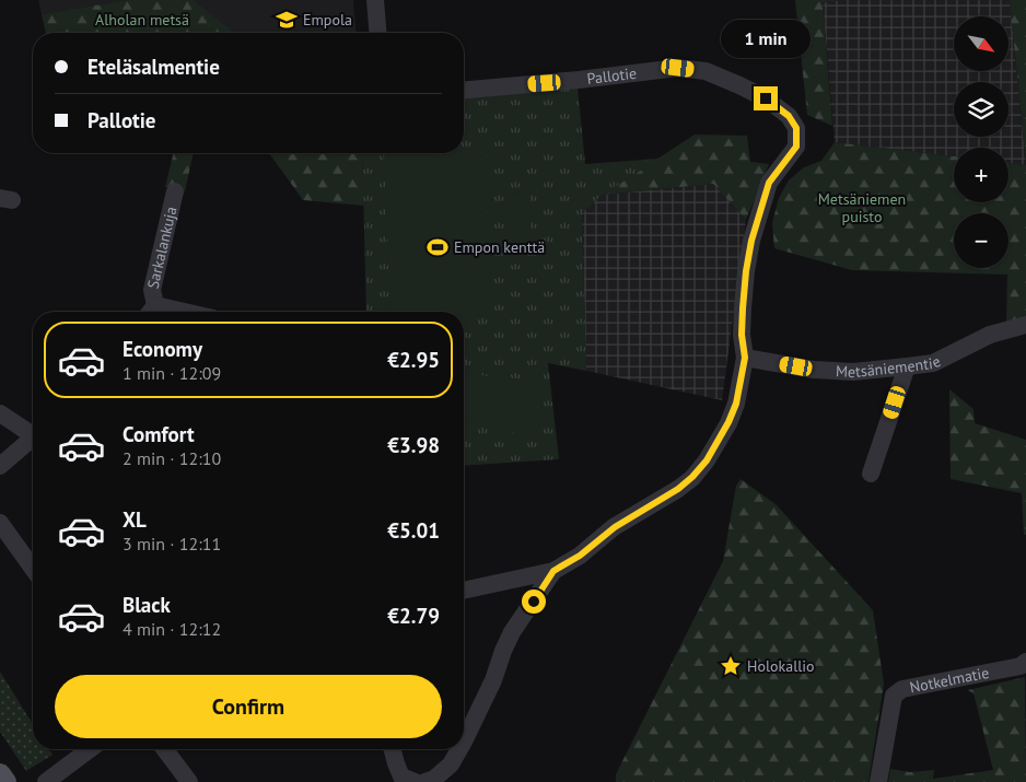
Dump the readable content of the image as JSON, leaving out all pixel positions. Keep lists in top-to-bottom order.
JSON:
{
  "streets": {
    "street": [
      "Pallotie",
      "Sarkalankuja",
      "Metsäniementie",
      "Notkelmatie"
    ]
  },
  "crossings": [
    ["Pallotie", "Metsäniementie"]
  ],
  "parks": ["Alholan metsä", "Metsäniemen puisto"],
  "places": {
    "school or university": ["Empola"],
    "sports": ["Empon kenttä"],
    "place": ["Holokallio"]
  },
  "north": "bottom right",
  "page": {
    "map_buttons": ["+", "−"],
    "bubble": "1 min",
    "banner": ["Eteläsalmentie", "Pallotie"],
    "list": [
      {
        "name": "Economy",
        "note": "1 min · 12:09",
        "value": "€2.95"
      },
      {
        "name": "Comfort",
        "note": "2 min · 12:10",
        "value": "€3.98"
      },
      {
        "name": "XL",
        "note": "3 min · 12:11",
        "value": "€5.01"
      },
      {
        "name": "Black",
        "note": "4 min · 12:12",
        "value": "€2.79"
      }
    ],
    "buttons": "Confirm"
  }
}
